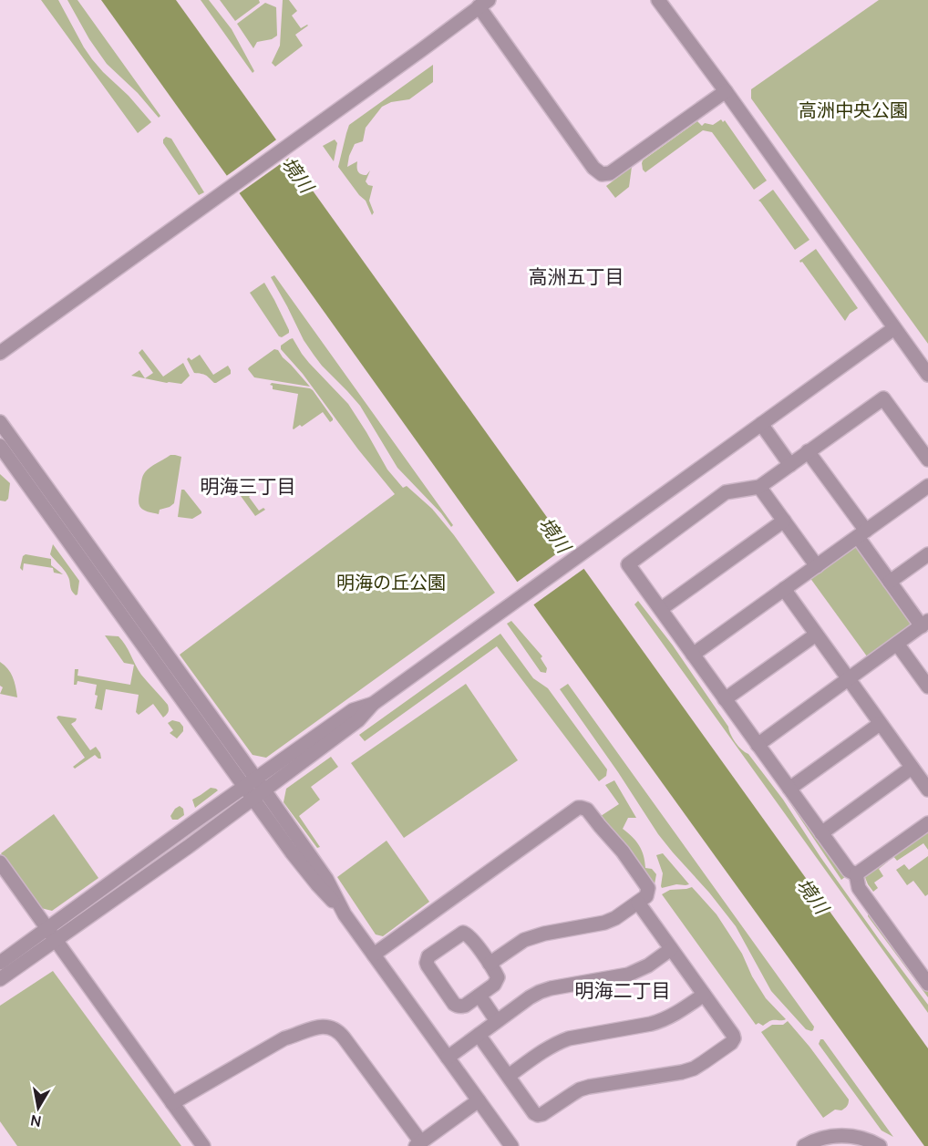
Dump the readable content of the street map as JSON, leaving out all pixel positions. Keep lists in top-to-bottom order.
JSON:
{
  "districts": ["高洲五丁目", "明海三丁目", "明海二丁目"],
  "water": ["境川"],
  "parks": ["高洲中央公園", "明海の丘公園"],
  "north": "bottom"
}
